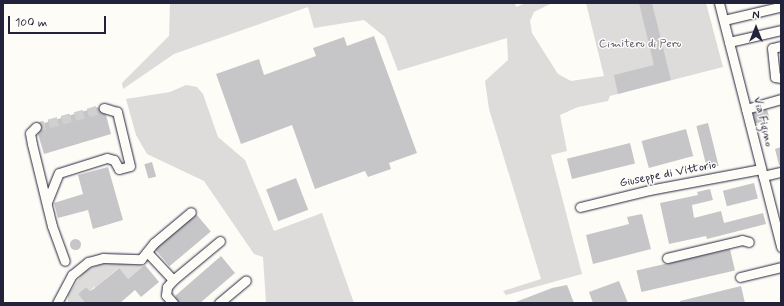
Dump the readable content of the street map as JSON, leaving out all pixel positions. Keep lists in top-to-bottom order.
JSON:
{
  "streets": {
    "street": ["Via Figino", "Giuseppe di Vittorio"]
  },
  "crossings": [
    ["Via Figino", "Giuseppe di Vittorio"]
  ],
  "parks": ["Cimitero di Pero"],
  "scale_bar": "100 m",
  "north": "top"
}
